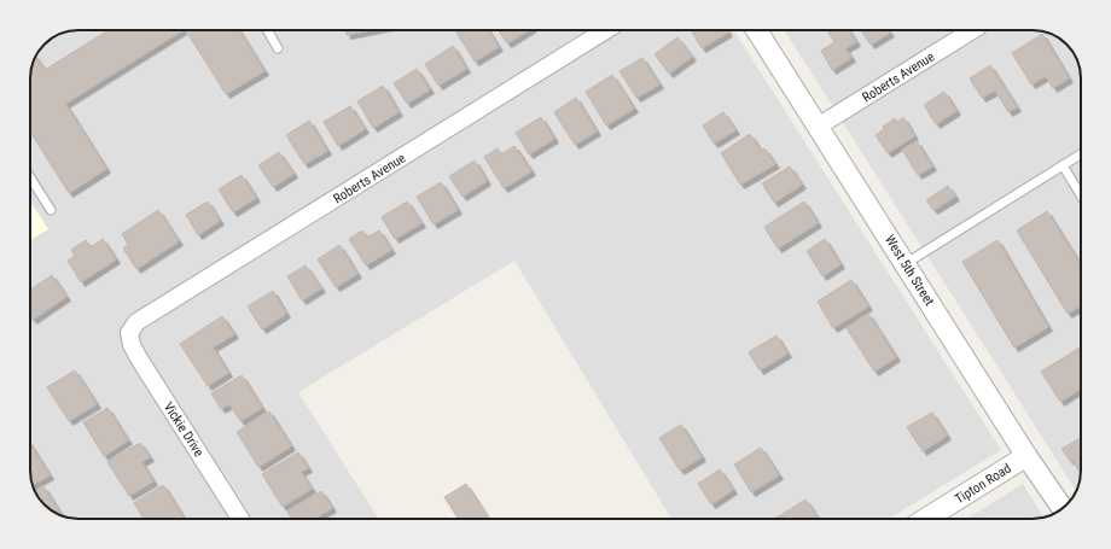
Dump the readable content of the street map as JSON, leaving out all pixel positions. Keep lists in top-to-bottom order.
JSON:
{
  "streets": {
    "street": [
      "Roberts Avenue",
      "West 5th Street",
      "Vickie Drive",
      "Tipton Road"
    ]
  },
  "crossings": [
    ["Roberts Avenue", "West 5th Street"],
    ["Roberts Avenue", "Vickie Drive"],
    ["West 5th Street", "Tipton Road"]
  ]
}
